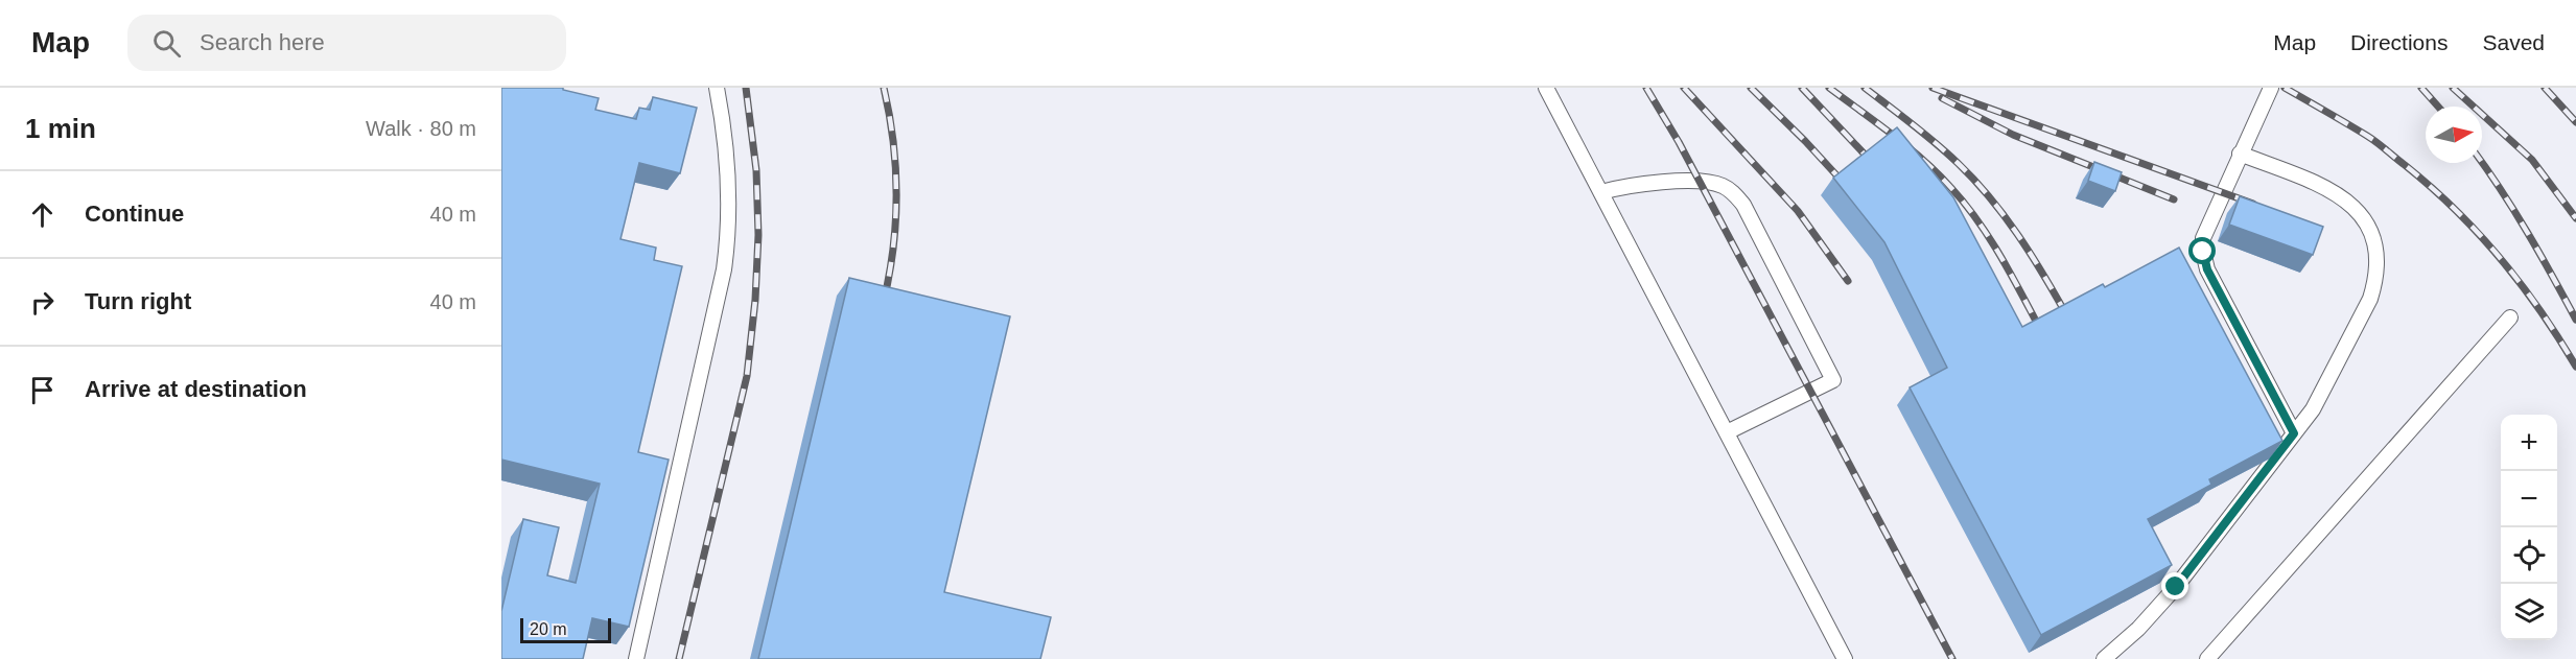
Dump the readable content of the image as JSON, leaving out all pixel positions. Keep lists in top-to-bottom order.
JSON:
{
  "scale_bar": "20 m",
  "north": "right",
  "page": {
    "header": "Map",
    "search": "Search here",
    "nav": ["Map", "Directions", "Saved"],
    "heading": ["1 min", "Walk · 80 m"],
    "list": [
      ["Continue", "40 m"],
      ["Turn right", "40 m"],
      "Arrive at destination"
    ],
    "map_buttons": ["+", "−"],
    "scale": "20 m"
  }
}
